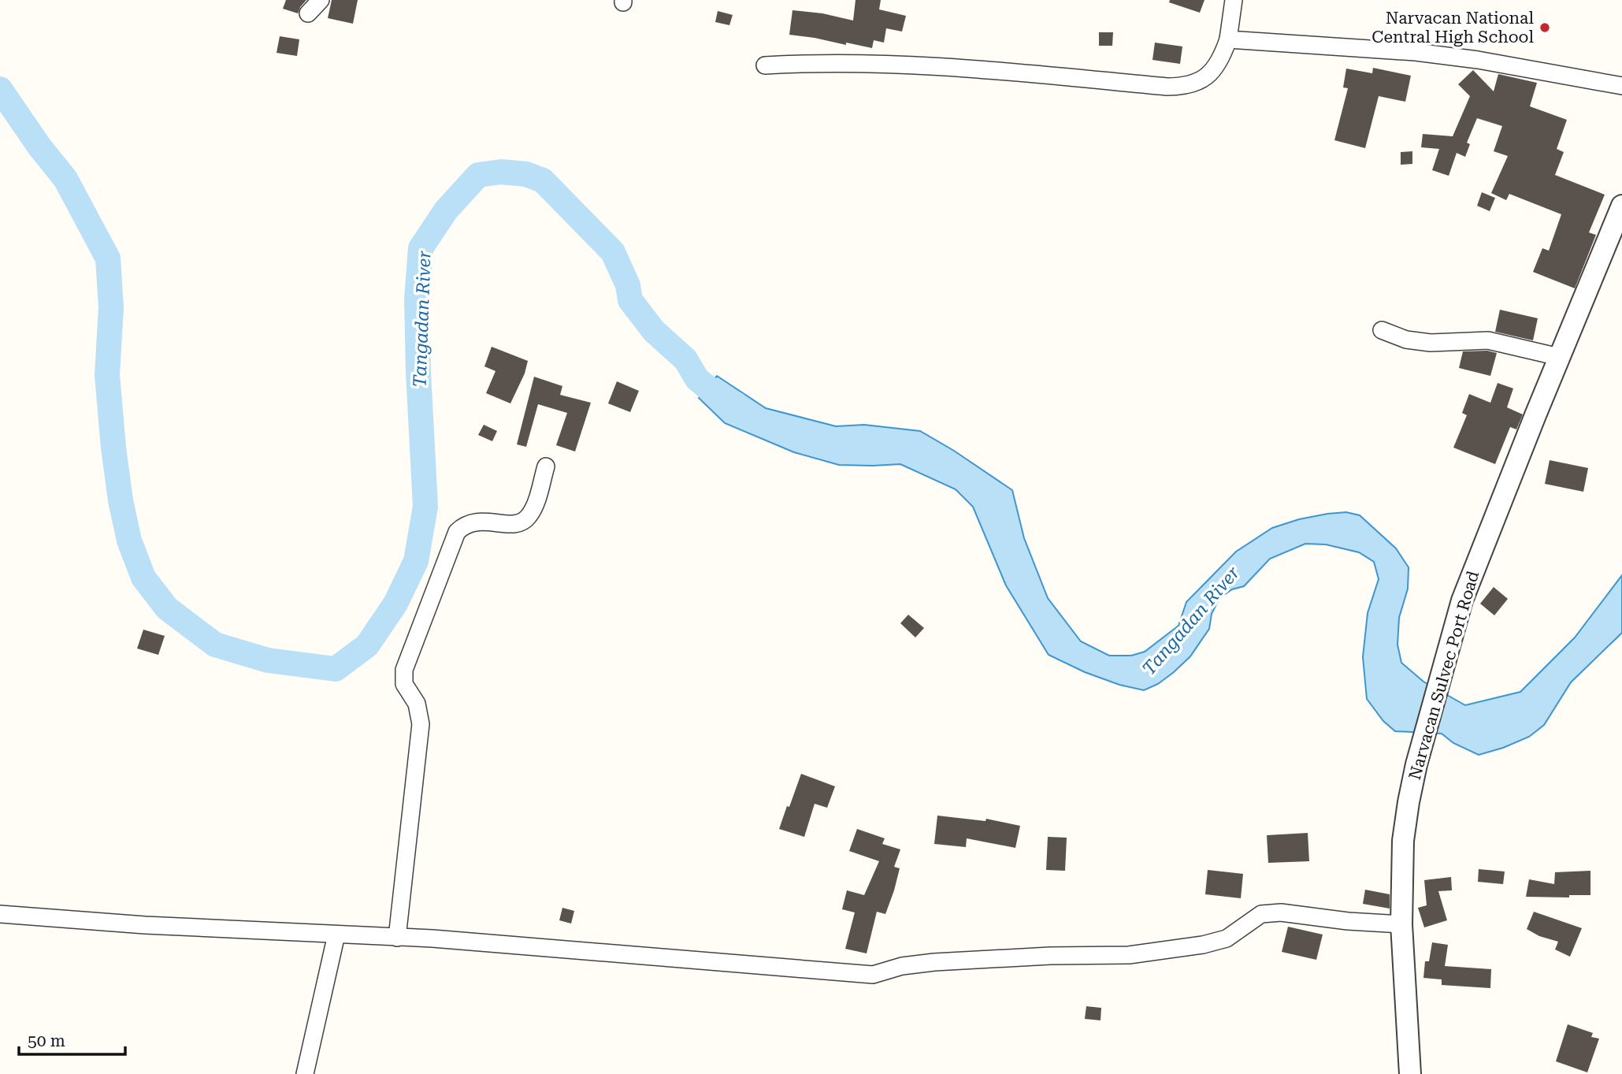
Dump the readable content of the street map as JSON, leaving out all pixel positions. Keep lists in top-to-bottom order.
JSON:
{
  "streets": {
    "street": ["Narvacan Sulvec Port Road"]
  },
  "water": ["Tangadan River"],
  "places": ["Narvacan National Central High School"],
  "scale_bar": "50 m"
}
